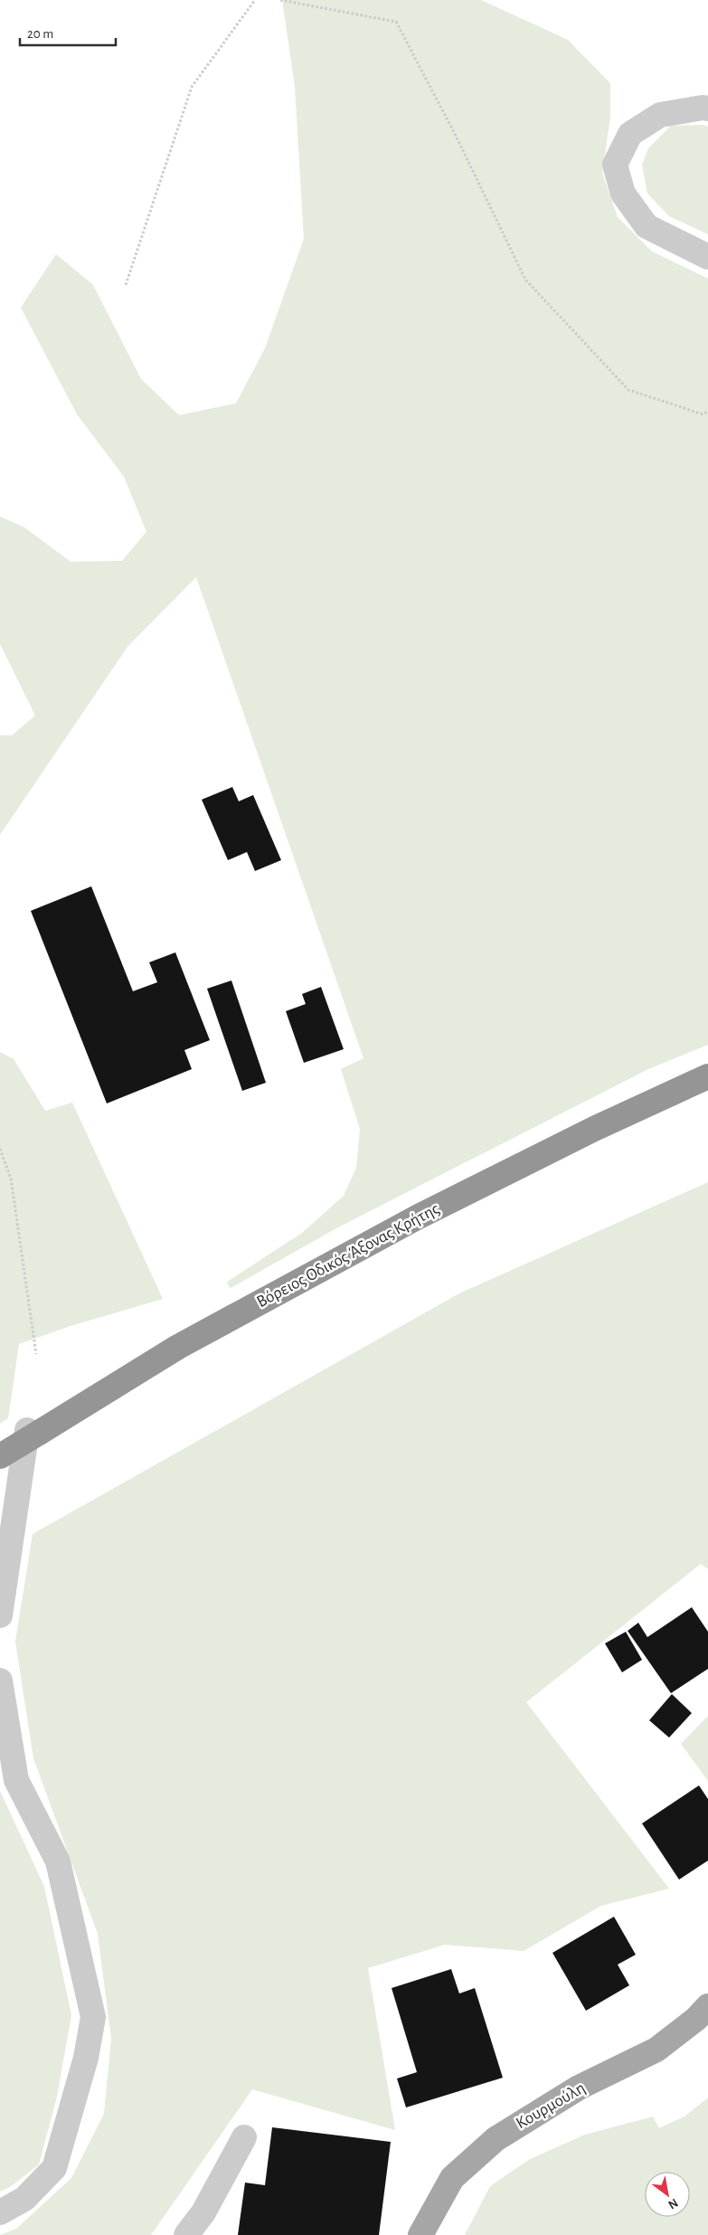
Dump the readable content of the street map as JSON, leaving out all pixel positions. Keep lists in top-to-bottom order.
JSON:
{
  "streets": {
    "highway": ["Βόρειος Οδικός Άξονας Κρήτης"],
    "main road": ["Κουρμούλη"]
  },
  "scale_bar": "20 m",
  "north": "bottom right"
}
